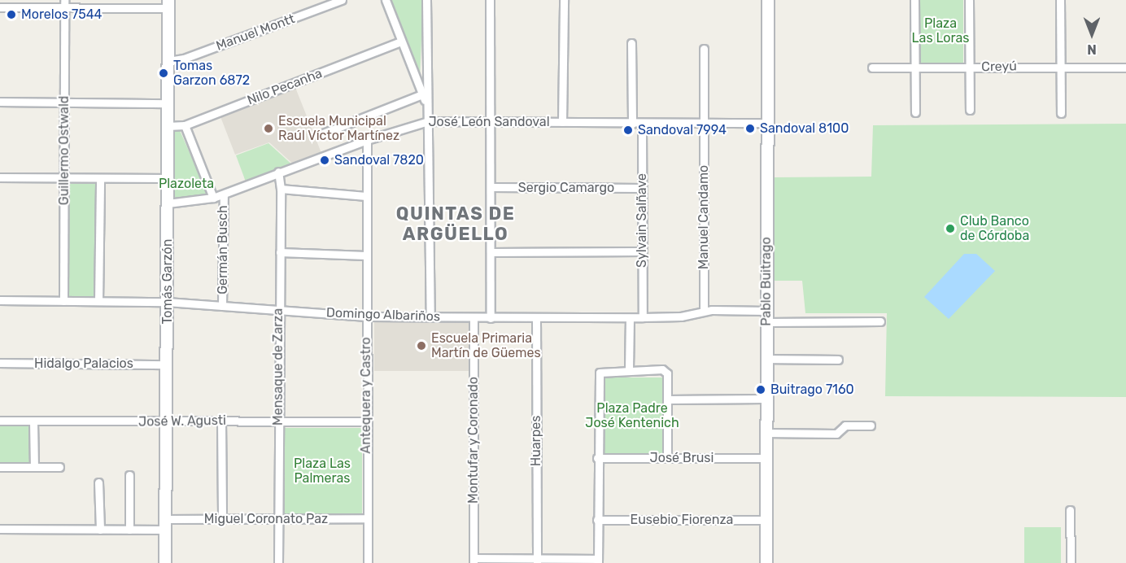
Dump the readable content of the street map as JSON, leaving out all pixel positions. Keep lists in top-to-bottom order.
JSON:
{
  "streets": {
    "main road": ["Tomás Garzón", "Pablo Buitrago"],
    "street": [
      "Manuel Montt",
      "Creyú",
      "Nilo Pecanha",
      "José León Sandoval",
      "Guillermo Ostwald",
      "Sergio Camargo",
      "Manuel Candamo",
      "Sylvain Salñave",
      "Germán Busch",
      "Domingo Albariños",
      "Hidalgo Palacios",
      "Mensaque de Zarza",
      "Antequera y Castro",
      "José W. Agusti",
      "Montufar y Coronado",
      "Huarpes",
      "José Brusi",
      "Miguel Coronato Paz",
      "Eusebio Fiorenza"
    ]
  },
  "crossings": [
    ["Manuel Montt", "Tomás Garzón"],
    ["Nilo Pecanha", "Germán Busch"],
    ["Nilo Pecanha", "Tomás Garzón"],
    ["José León Sandoval", "Manuel Candamo"],
    ["José León Sandoval", "Sylvain Salñave"],
    ["José León Sandoval", "Germán Busch"],
    ["José León Sandoval", "Tomás Garzón"],
    ["José León Sandoval", "Pablo Buitrago"],
    ["José León Sandoval", "Mensaque de Zarza"],
    ["José León Sandoval", "Antequera y Castro"],
    ["Guillermo Ostwald", "Domingo Albariños"],
    ["Sergio Camargo", "Sylvain Salñave"],
    ["Manuel Candamo", "Domingo Albariños"],
    ["Sylvain Salñave", "Domingo Albariños"],
    ["Germán Busch", "Domingo Albariños"],
    ["Tomás Garzón", "Domingo Albariños"],
    ["Tomás Garzón", "Hidalgo Palacios"],
    ["Tomás Garzón", "José W. Agusti"],
    ["Tomás Garzón", "Miguel Coronato Paz"],
    ["Pablo Buitrago", "Domingo Albariños"],
    ["Pablo Buitrago", "José Brusi"],
    ["Pablo Buitrago", "Eusebio Fiorenza"],
    ["Domingo Albariños", "Mensaque de Zarza"],
    ["Domingo Albariños", "Antequera y Castro"],
    ["Domingo Albariños", "Montufar y Coronado"],
    ["Domingo Albariños", "Huarpes"],
    ["Mensaque de Zarza", "José W. Agusti"],
    ["Mensaque de Zarza", "Miguel Coronato Paz"],
    ["Antequera y Castro", "José W. Agusti"],
    ["Antequera y Castro", "Miguel Coronato Paz"]
  ],
  "districts": ["QUINTAS DE ARGÜELLO"],
  "parks": [
    "Plaza Las Loras",
    "Plazoleta",
    "Plaza Padre José Kentenich",
    "Plaza Las Palmeras"
  ],
  "places": [
    "Morelos 7544",
    "Tomas Garzon 6872",
    "Escuela Municipal Raúl Víctor Martínez",
    "Sandoval 8100",
    "Sandoval 7994",
    "Sandoval 7820",
    "Club Banco de Córdoba",
    "Escuela Primaria Martín de Güemes",
    "Buitrago 7160"
  ],
  "north": "bottom"
}
